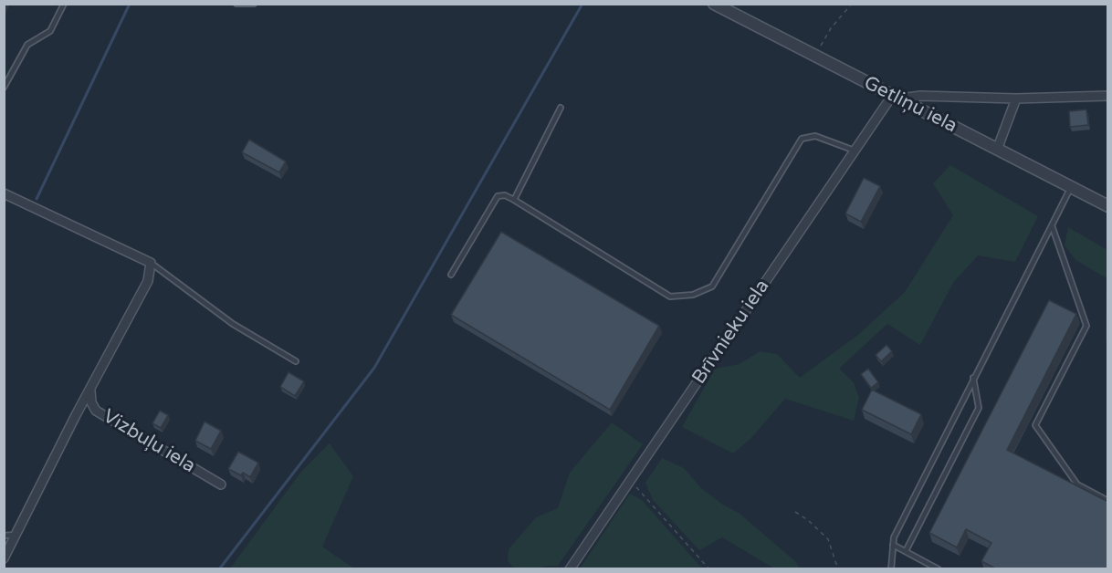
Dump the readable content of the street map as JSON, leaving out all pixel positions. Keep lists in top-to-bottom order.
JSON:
{
  "streets": {
    "street": ["Getliņu iela", "Brīvnieku iela", "Vizbuļu iela"]
  },
  "crossings": [
    ["Getliņu iela", "Brīvnieku iela"]
  ]
}
